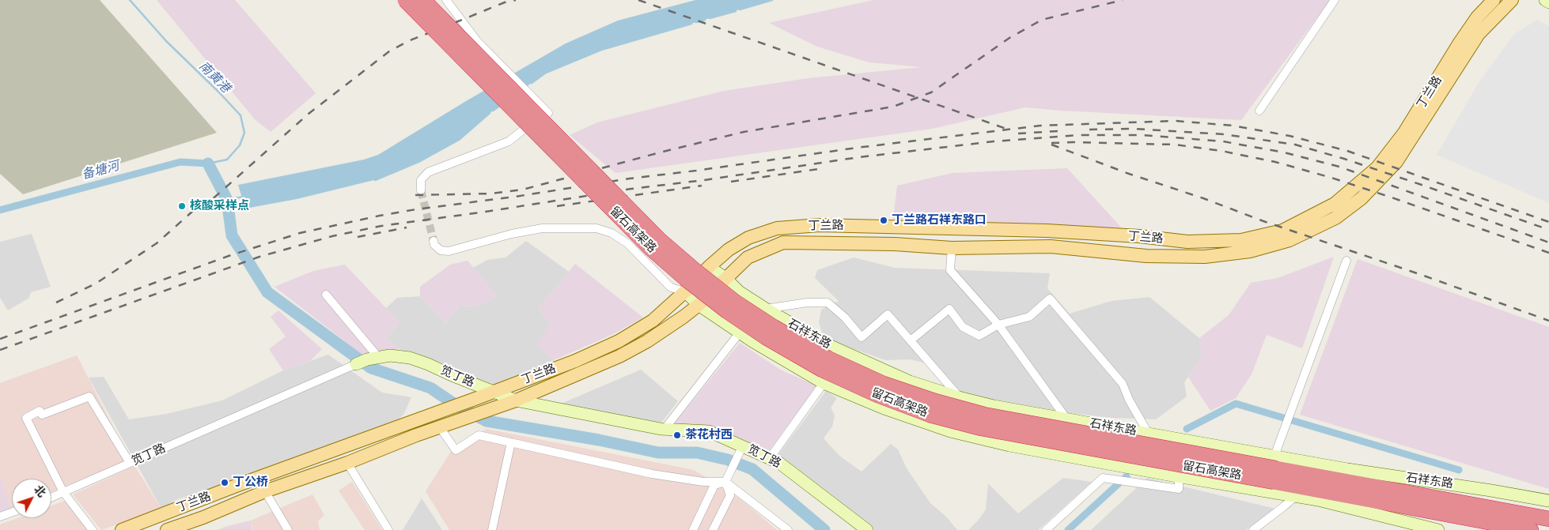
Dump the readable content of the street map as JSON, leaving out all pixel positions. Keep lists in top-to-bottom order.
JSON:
{
  "streets": {
    "highway": ["留石高架路"],
    "main road": ["丁兰路", "石祥东路", "笕丁路"]
  },
  "crossings": [
    ["丁兰路", "石祥东路"],
    ["丁兰路", "笕丁路"],
    ["留石高架路", "石祥东路"]
  ],
  "water": ["南黄港", "备塘河"],
  "places": [
    "核酸采样点",
    "丁兰路石祥东路口",
    "茶花村西",
    "丁公桥"
  ],
  "north": "top right"
}
